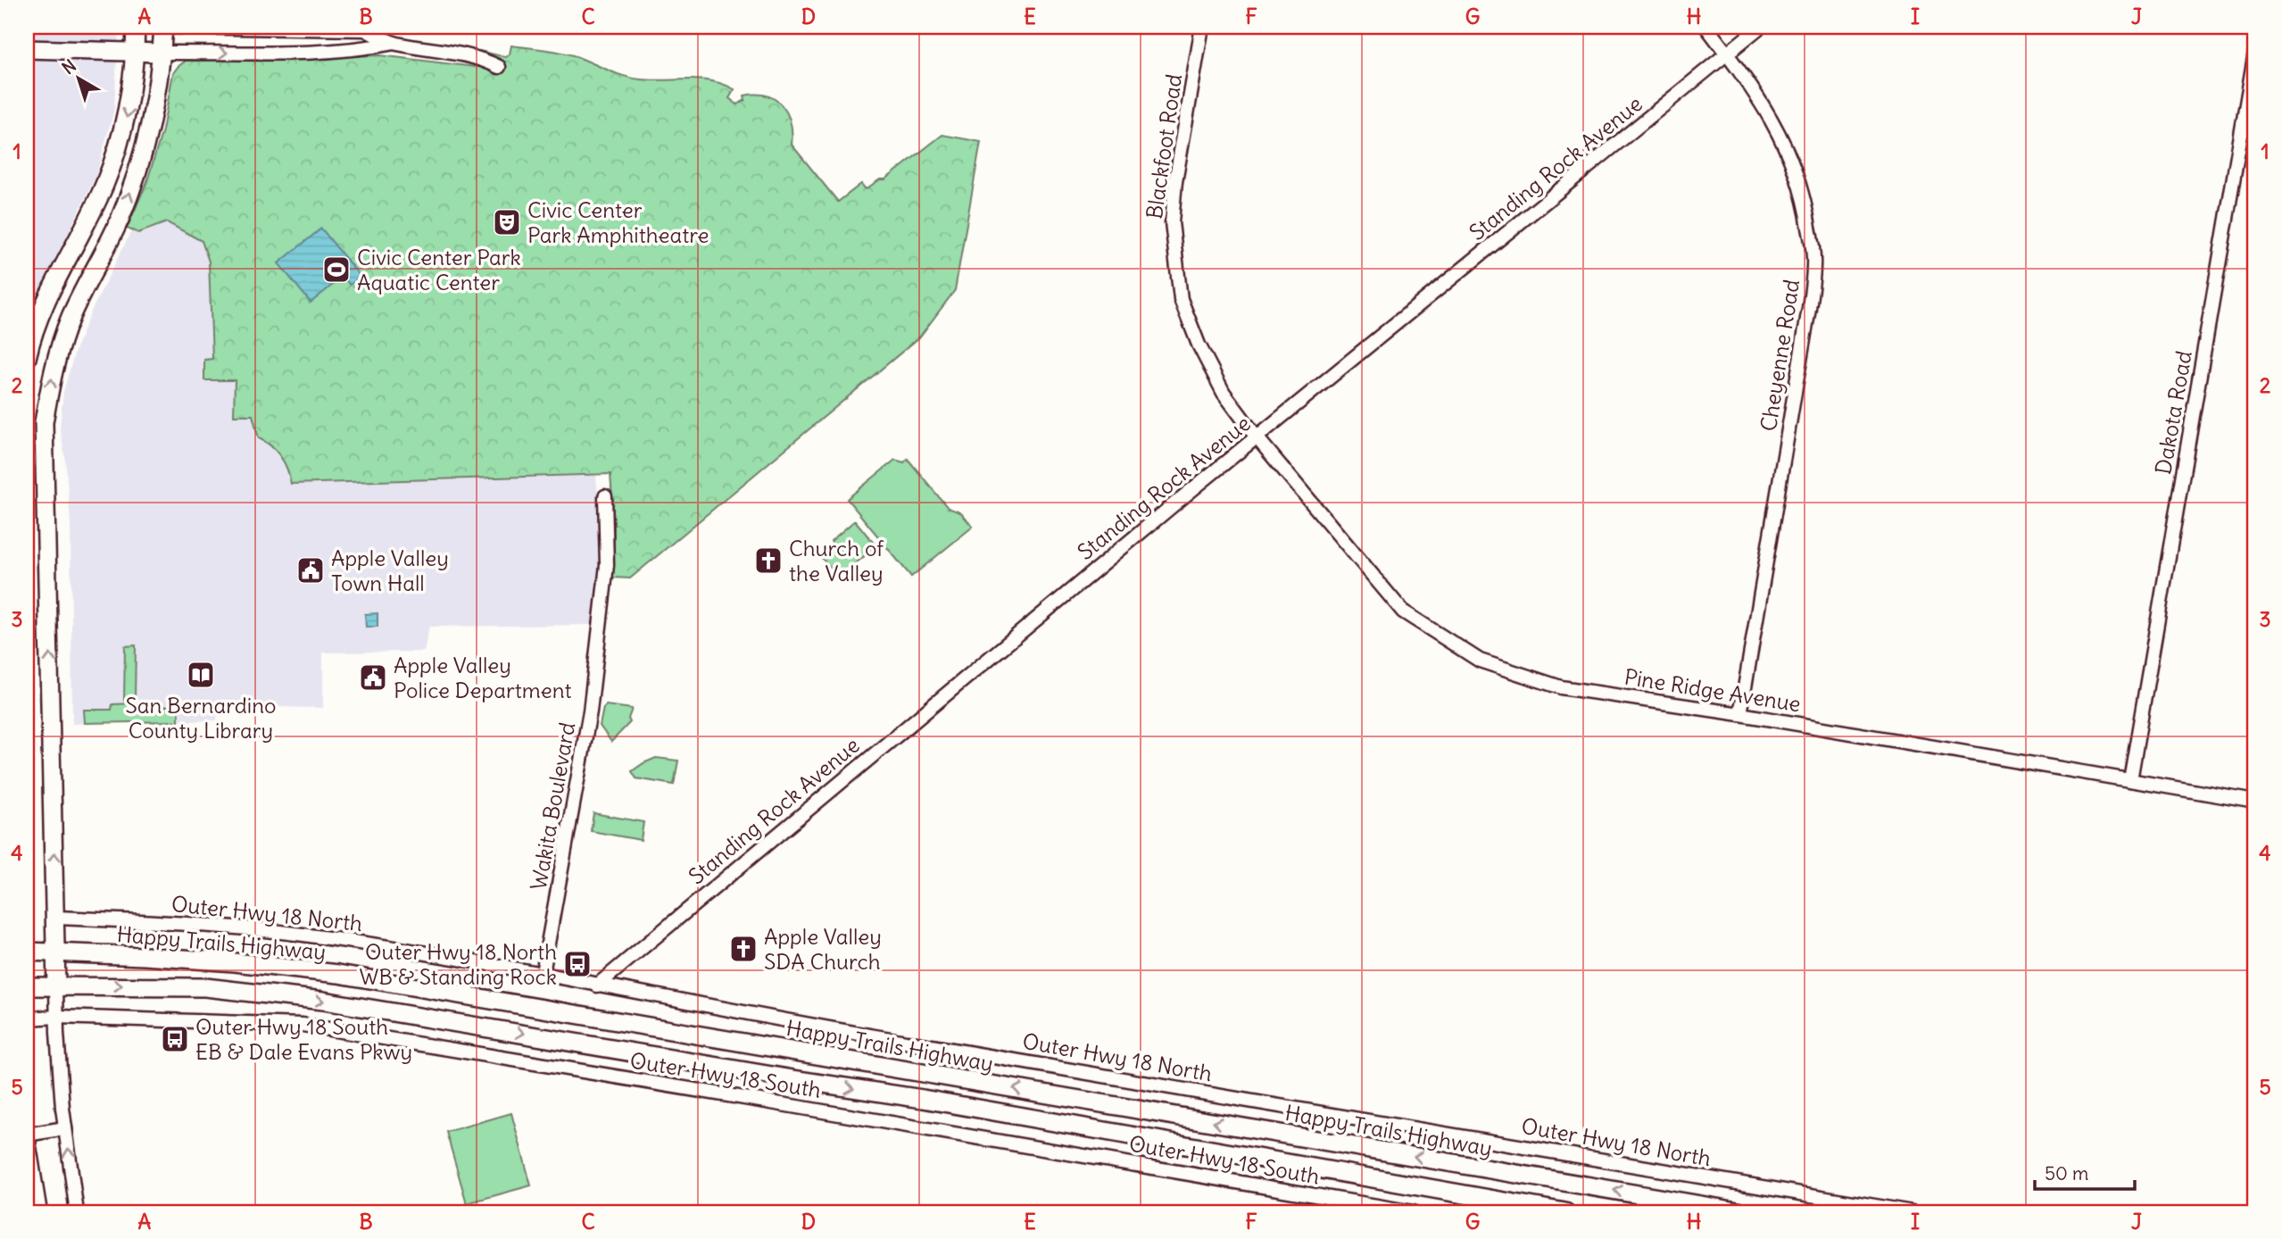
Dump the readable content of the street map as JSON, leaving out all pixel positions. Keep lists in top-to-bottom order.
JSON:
{
  "streets": {
    "main road": ["Happy Trails Highway"],
    "street": [
      "Blackfoot Road",
      "Standing Rock Avenue",
      "Cheyenne Road",
      "Dakota Road",
      "Pine Ridge Avenue",
      "Wakita Boulevard",
      "Outer Hwy 18 North",
      "Outer Hwy 18 South"
    ]
  },
  "crossings": [
    ["Blackfoot Road", "Standing Rock Avenue"],
    ["Blackfoot Road", "Pine Ridge Avenue"],
    ["Standing Rock Avenue", "Cheyenne Road"],
    ["Standing Rock Avenue", "Pine Ridge Avenue"],
    ["Standing Rock Avenue", "Outer Hwy 18 North"],
    ["Cheyenne Road", "Pine Ridge Avenue"],
    ["Dakota Road", "Pine Ridge Avenue"],
    ["Wakita Boulevard", "Outer Hwy 18 North"]
  ],
  "places": {
    "theatre": ["Civic Center Park Amphitheatre"],
    "sports": ["Civic Center Park Aquatic Center"],
    "church": ["Church of the Valley", "Apple Valley SDA Church"],
    "public building": ["Apple Valley Town Hall", "Apple Valley Police Department"],
    "library": ["San Bernardino County Library"],
    "bus stop": ["Outer Hwy 18 North WB & Standing Rock", "Outer Hwy 18 South EB & Dale Evans Pkwy"]
  },
  "scale_bar": "50 m",
  "north": "top left",
  "grid": {
    "columns": [
      "A",
      "B",
      "C",
      "D",
      "E",
      "F",
      "G",
      "H",
      "I",
      "J"
    ],
    "rows": [
      "1",
      "2",
      "3",
      "4",
      "5"
    ]
  }
}
